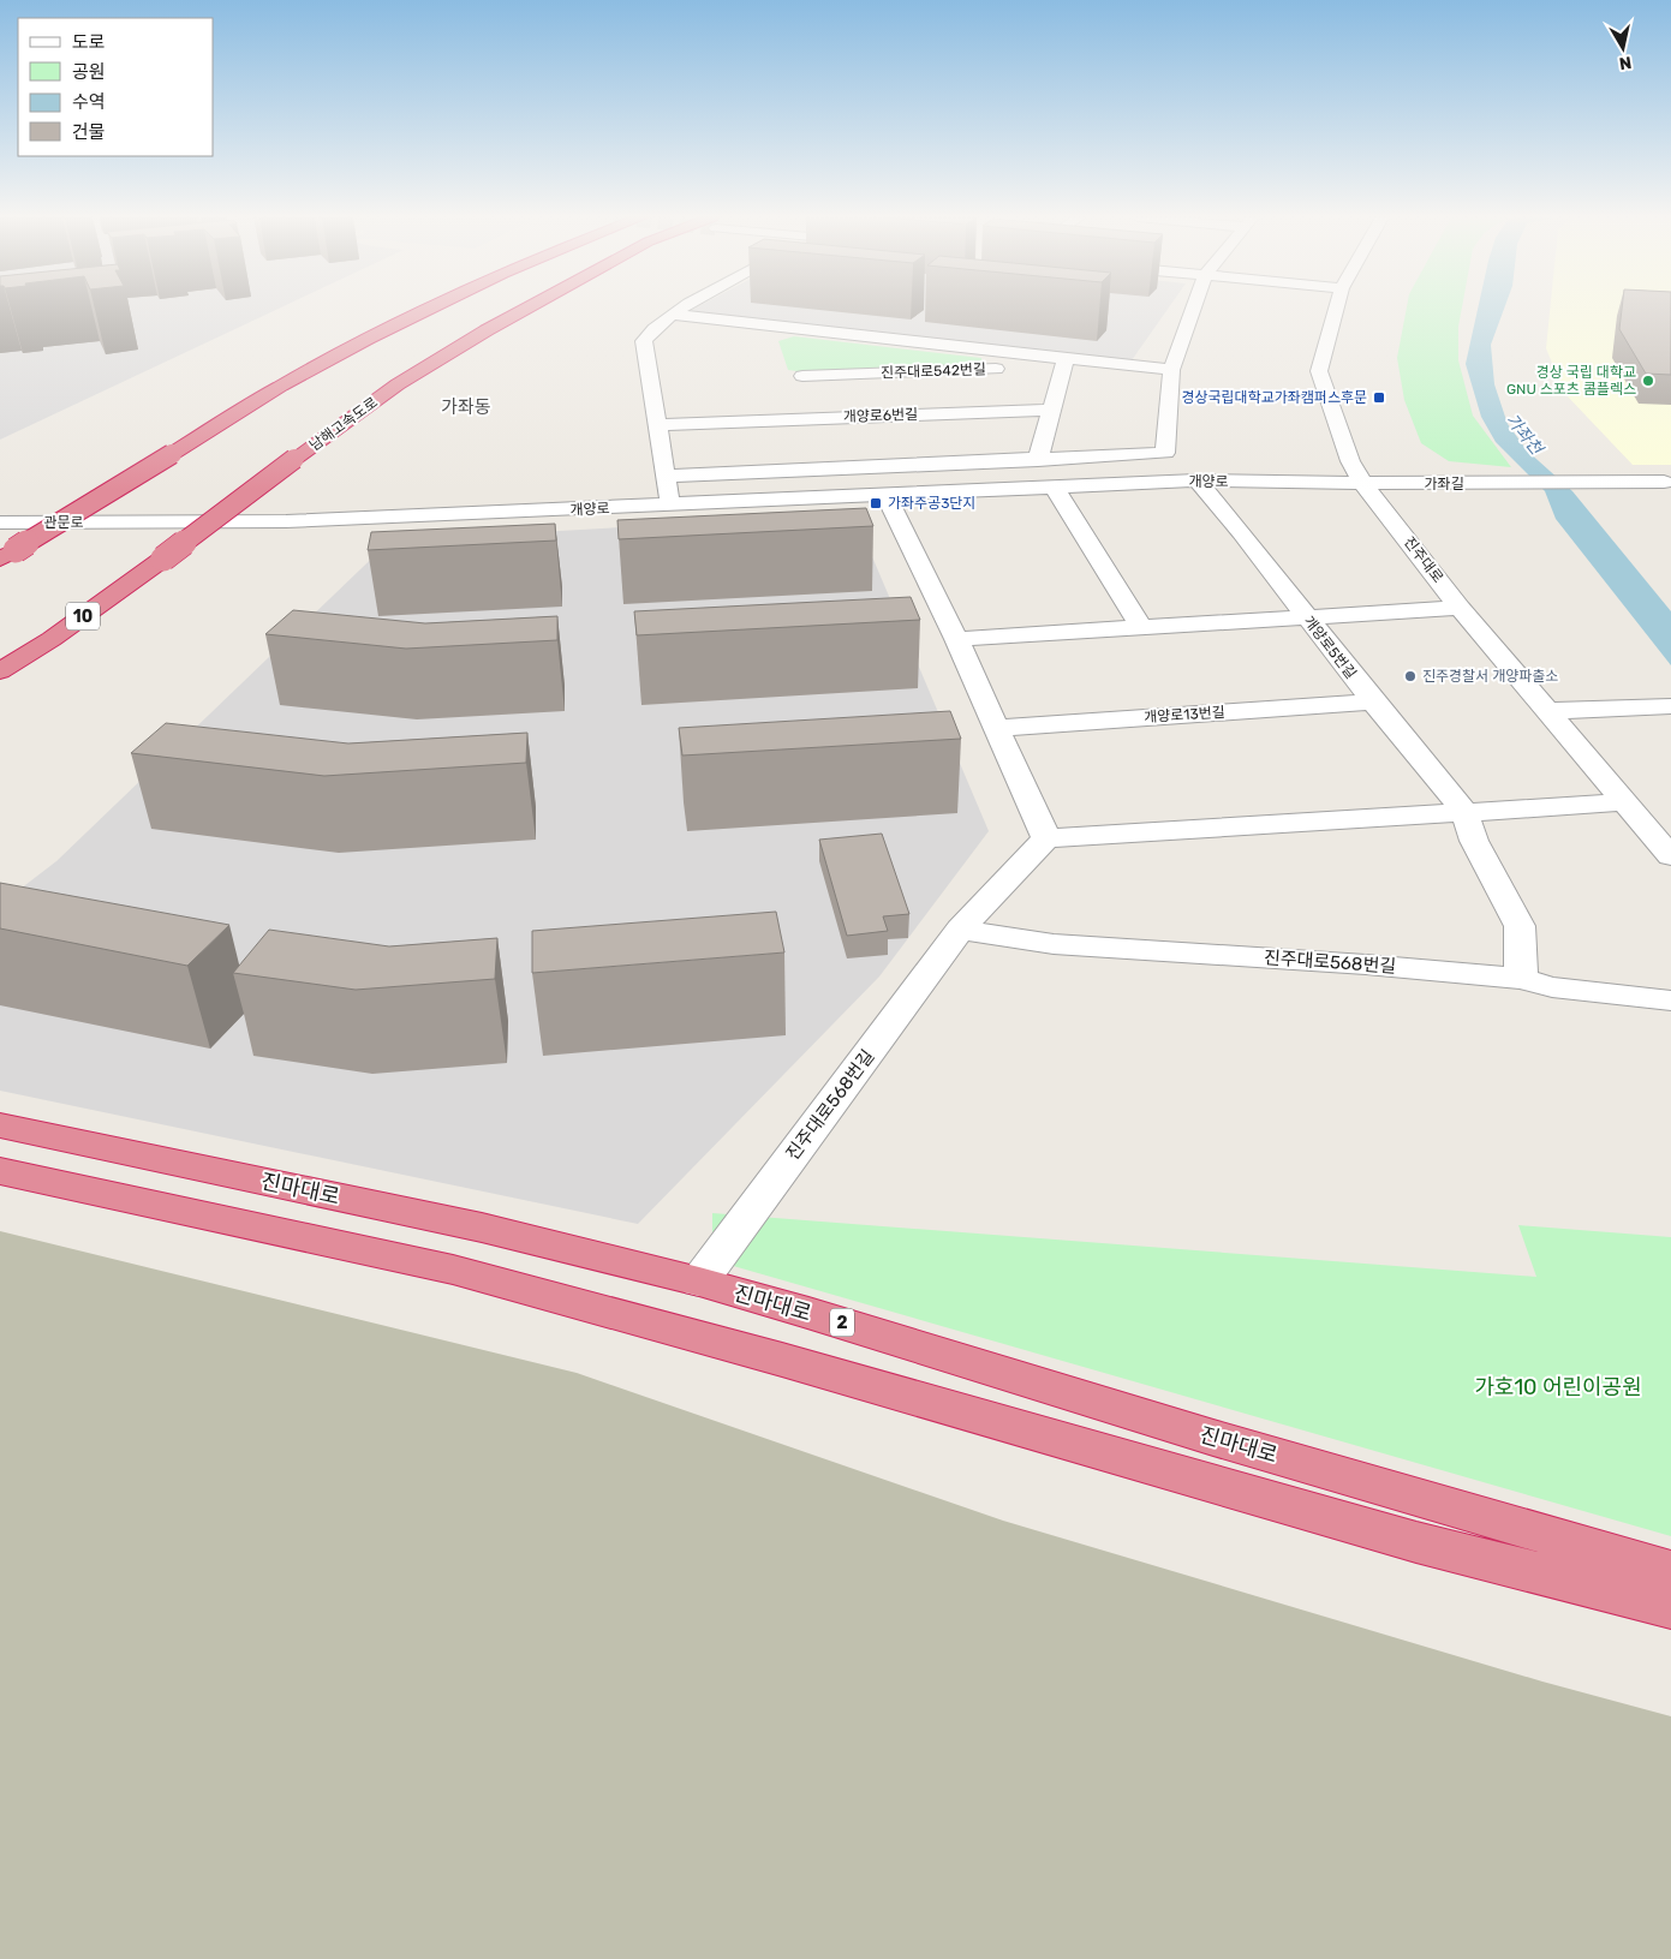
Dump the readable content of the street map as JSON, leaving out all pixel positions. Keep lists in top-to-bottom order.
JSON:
{
  "streets": {
    "highway": [
      "남해고속도로",
      "10",
      "진마대로",
      "2"
    ],
    "street": [
      "진주대로542번길",
      "개양로6번길",
      "개양로",
      "가좌길",
      "관문로",
      "진주대로",
      "개양로5번길",
      "개양로13번길",
      "진주대로568번길"
    ]
  },
  "crossings": [
    ["개양로", "가좌길"],
    ["개양로", "관문로"],
    ["개양로", "진주대로"],
    ["개양로", "개양로5번길"],
    ["가좌길", "진주대로"],
    ["개양로5번길", "개양로13번길"],
    ["진주대로568번길", "진마대로"]
  ],
  "districts": ["가좌동"],
  "water": ["가좌천"],
  "parks": ["가호10 어린이공원"],
  "places": {
    "other": ["경상 국립 대학교 GNU 스포츠 콤플렉스", "진주경찰서 개양파출소"],
    "transit": ["경상국립대학교가좌캠퍼스후문", "가좌주공3단지"]
  },
  "legend": [
    "도로",
    "공원",
    "수역",
    "건물"
  ],
  "north": "bottom"
}
